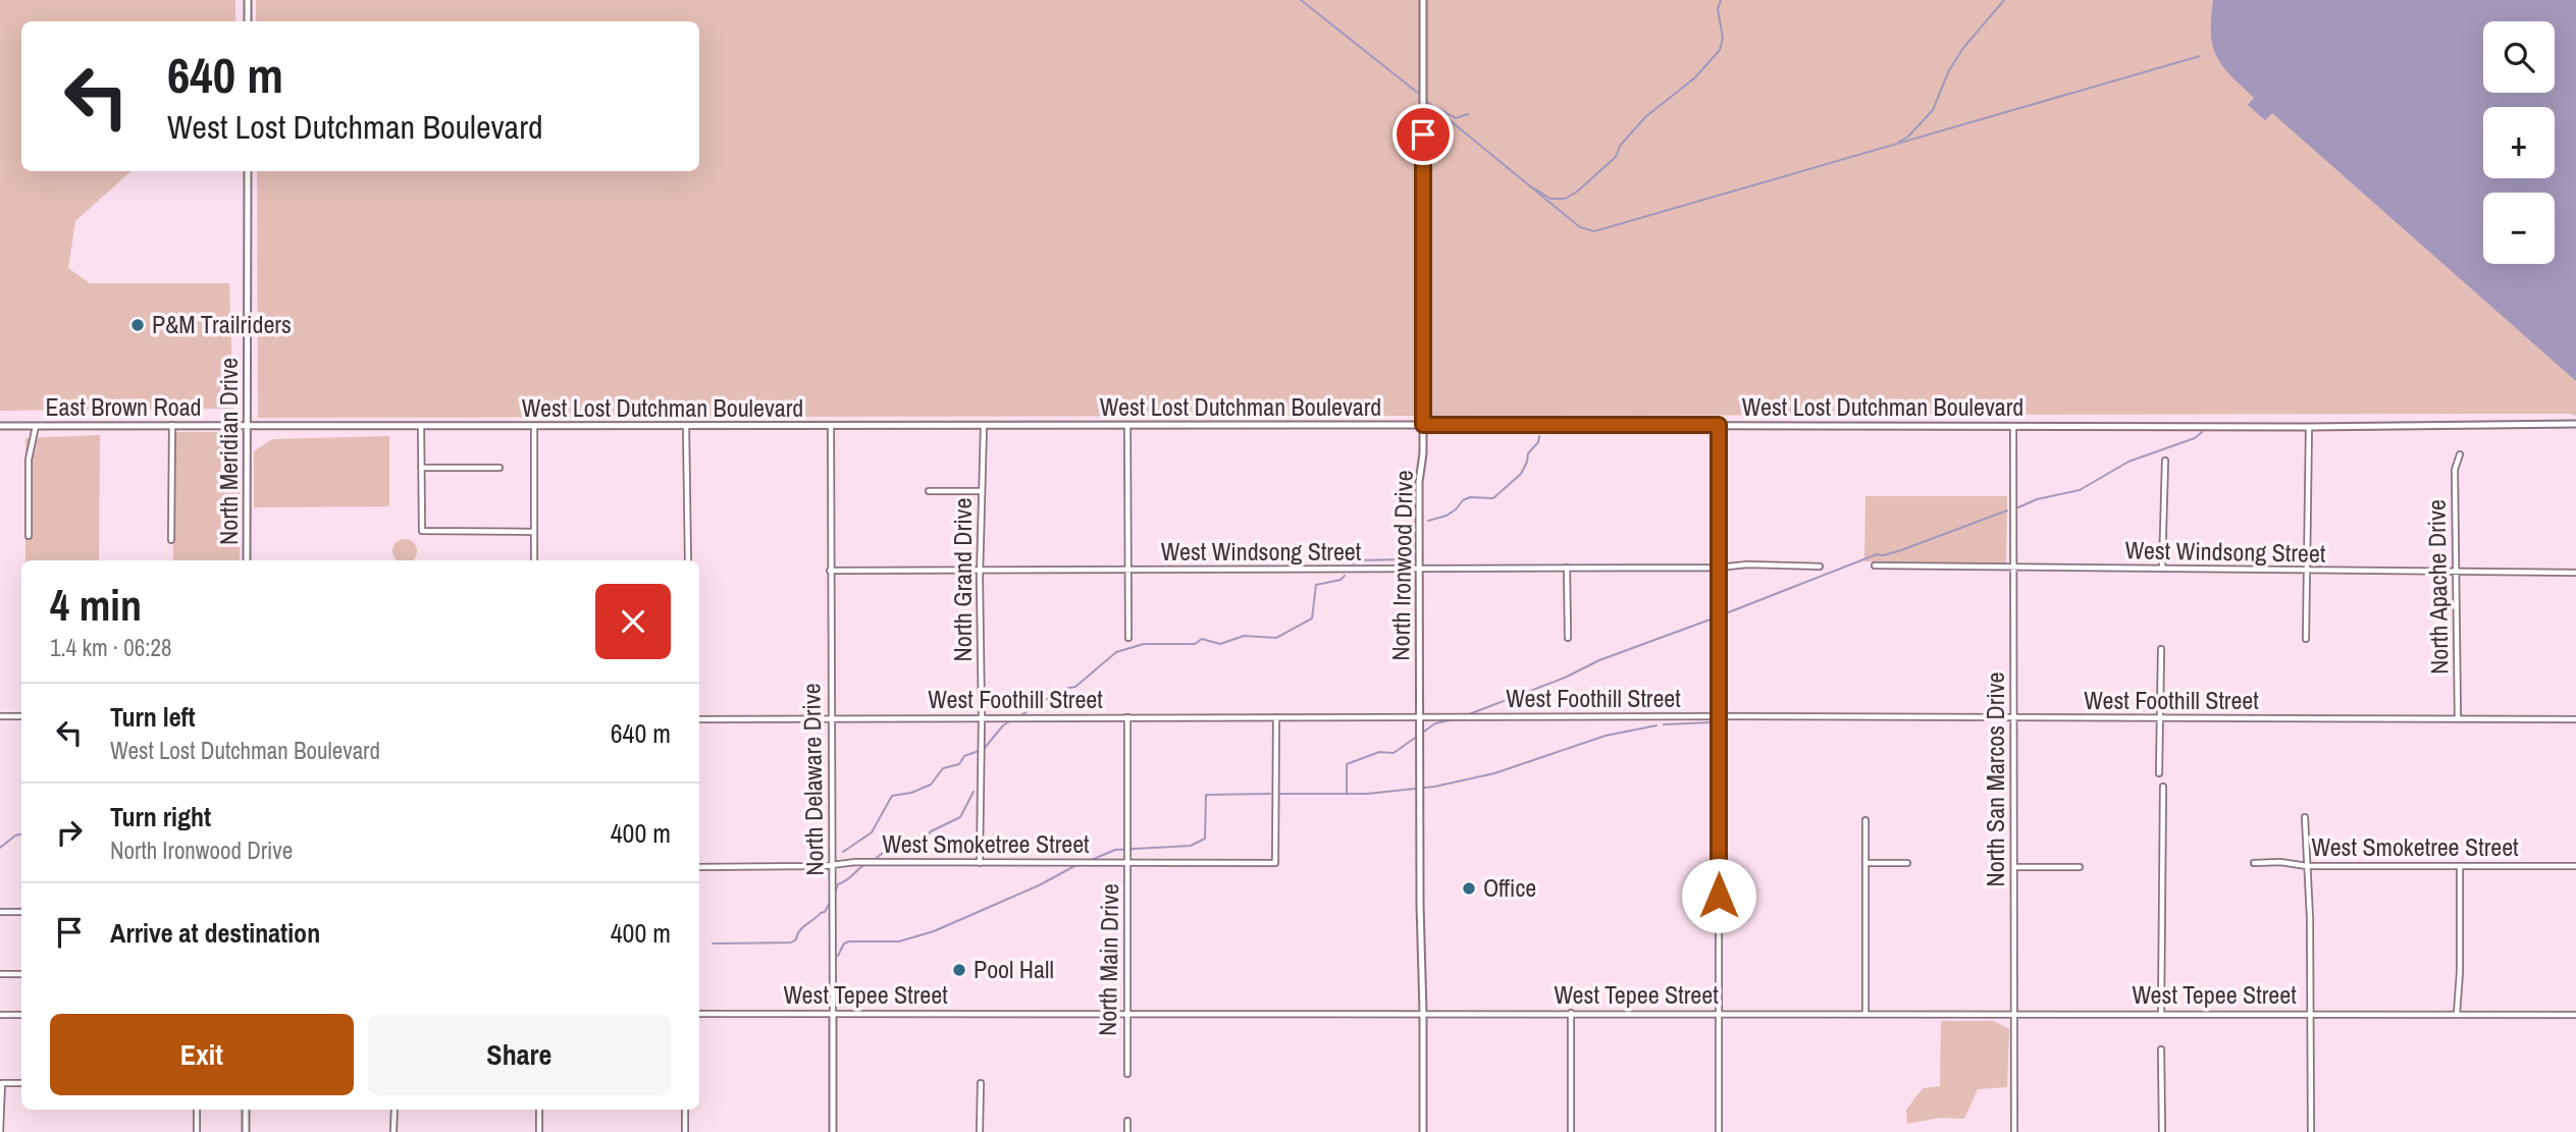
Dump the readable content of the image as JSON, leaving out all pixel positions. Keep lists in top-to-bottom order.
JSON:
{
  "streets": {
    "street": [
      "East Brown Road",
      "West Lost Dutchman Boulevard",
      "North Meridian Drive",
      "West Windsong Street",
      "North Ironwood Drive",
      "North Grand Drive",
      "North Apache Drive",
      "West Foothill Street",
      "North Delaware Drive",
      "North San Marcos Drive",
      "West Smoketree Street",
      "North Main Drive",
      "West Tepee Street"
    ]
  },
  "crossings": [
    ["East Brown Road", "West Lost Dutchman Boulevard"],
    ["East Brown Road", "North Meridian Drive"],
    ["West Lost Dutchman Boulevard", "North Meridian Drive"],
    ["West Lost Dutchman Boulevard", "North Ironwood Drive"],
    ["West Lost Dutchman Boulevard", "North Grand Drive"],
    ["West Lost Dutchman Boulevard", "North Delaware Drive"],
    ["West Lost Dutchman Boulevard", "North San Marcos Drive"],
    ["West Windsong Street", "North Ironwood Drive"],
    ["West Windsong Street", "North Grand Drive"],
    ["West Windsong Street", "North Apache Drive"],
    ["West Windsong Street", "North Delaware Drive"],
    ["West Windsong Street", "North San Marcos Drive"],
    ["North Ironwood Drive", "West Foothill Street"],
    ["North Ironwood Drive", "West Tepee Street"],
    ["North Grand Drive", "West Foothill Street"],
    ["North Grand Drive", "West Smoketree Street"],
    ["North Apache Drive", "West Foothill Street"],
    ["West Foothill Street", "North Delaware Drive"],
    ["West Foothill Street", "North San Marcos Drive"],
    ["West Foothill Street", "West Smoketree Street"],
    ["West Foothill Street", "North Main Drive"],
    ["North Delaware Drive", "West Smoketree Street"],
    ["North Delaware Drive", "West Tepee Street"],
    ["North San Marcos Drive", "West Tepee Street"],
    ["West Smoketree Street", "North Main Drive"],
    ["North Main Drive", "West Tepee Street"]
  ],
  "places": ["P&M Trailriders", "Office", "Pool Hall"],
  "page": {
    "map_buttons": ["+", "−"],
    "turn": ["640 m", "West Lost Dutchman Boulevard"],
    "heading": ["4 min", "1.4 km · 06:28"],
    "list": [
      {
        "name": "Turn left",
        "note": "West Lost Dutchman Boulevard",
        "value": "640 m"
      },
      {
        "name": "Turn right",
        "note": "North Ironwood Drive",
        "value": "400 m"
      },
      {
        "name": "Arrive at destination",
        "value": "400 m"
      }
    ],
    "buttons": ["Exit", "Share"]
  }
}
